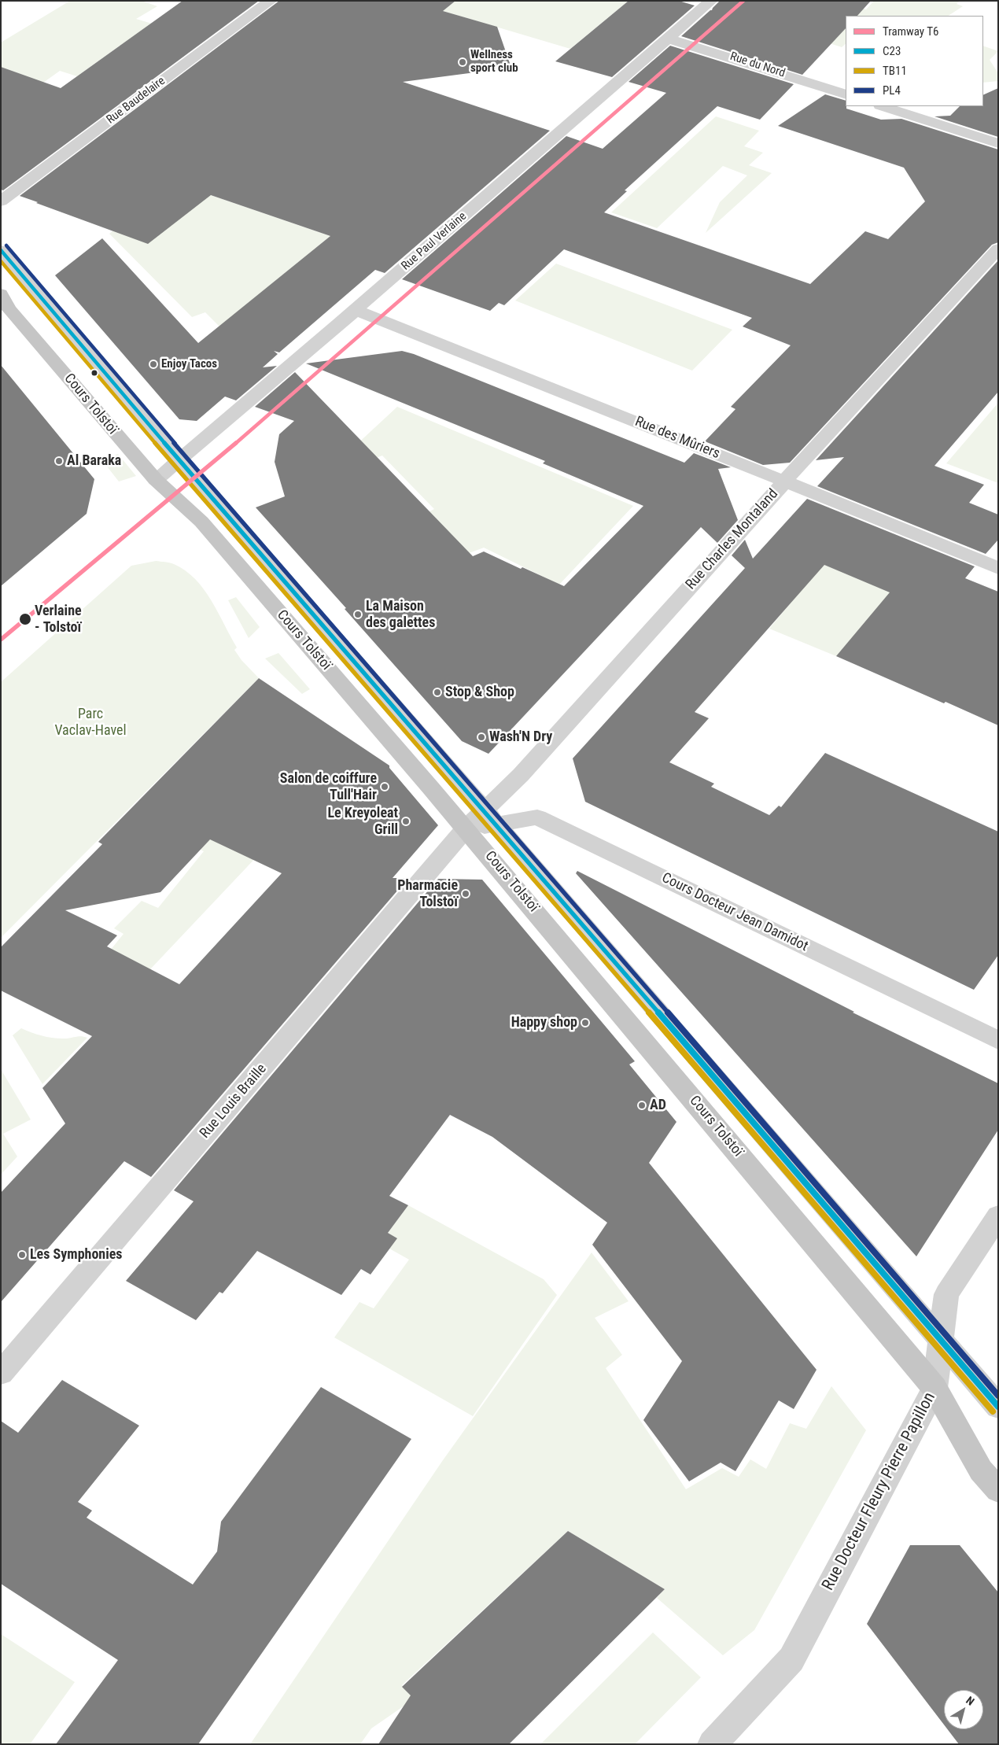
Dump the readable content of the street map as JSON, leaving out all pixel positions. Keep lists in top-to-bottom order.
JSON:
{
  "streets": {
    "main road": ["Cours Tolstoï"],
    "street": [
      "Rue du Nord",
      "Rue Baudelaire",
      "Rue Paul Verlaine",
      "Rue des Mûriers",
      "Rue Charles Montaland",
      "Cours Docteur Jean Damidot",
      "Rue Louis Braille",
      "Rue Docteur Fleury Pierre Papillon"
    ]
  },
  "crossings": [
    ["Rue du Nord", "Rue Paul Verlaine"],
    ["Rue Paul Verlaine", "Cours Tolstoï"],
    ["Rue Paul Verlaine", "Rue des Mûriers"],
    ["Cours Tolstoï", "Rue Charles Montaland"],
    ["Cours Tolstoï", "Cours Docteur Jean Damidot"],
    ["Cours Tolstoï", "Rue Louis Braille"],
    ["Cours Tolstoï", "Rue Docteur Fleury Pierre Papillon"],
    ["Rue des Mûriers", "Rue Charles Montaland"],
    ["Rue Charles Montaland", "Cours Docteur Jean Damidot"],
    ["Cours Docteur Jean Damidot", "Rue Louis Braille"]
  ],
  "parks": ["Parc Vaclav-Havel"],
  "places": [
    "Wellness sport club",
    "Enjoy Tacos",
    "Al Baraka",
    "La Maison des galettes",
    "Verlaine - Tolstoï",
    "Stop & Shop",
    "Wash'N Dry",
    "Salon de coiffure Tull'Hair",
    "Le Kreyoleat Grill",
    "Pharmacie Tolstoï",
    "Happy shop",
    "AD",
    "Les Symphonies"
  ],
  "lines": [
    "tram line T6",
    "transit line PL4",
    "transit line C23",
    "transit line TB11"
  ],
  "legend": [
    "Tramway T6",
    "C23",
    "TB11",
    "PL4"
  ],
  "north": "top right"
}
